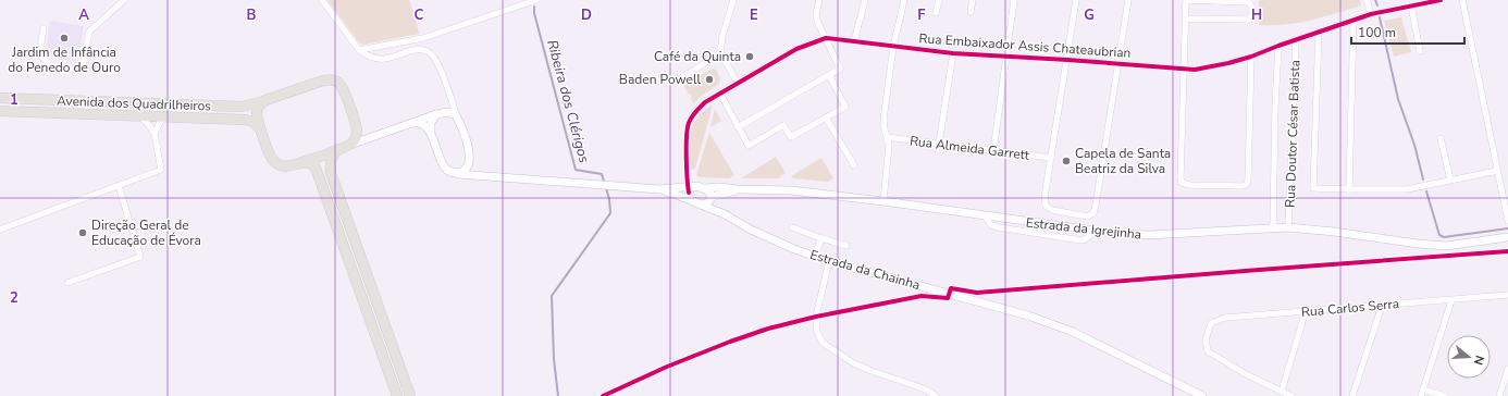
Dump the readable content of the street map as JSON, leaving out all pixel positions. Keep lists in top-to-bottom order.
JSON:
{
  "streets": {
    "main road": ["Avenida dos Quadrilheiros"],
    "street": [
      "Rua Embaixador Assis Chateaubrian",
      "Rua Doutor César Batista",
      "Rua Almeida Garrett",
      "Estrada da Igrejinha",
      "Estrada da Chainha",
      "Rua Carlos Serra"
    ]
  },
  "crossings": [
    ["Rua Embaixador Assis Chateaubrian", "Rua Doutor César Batista"],
    ["Rua Doutor César Batista", "Estrada da Igrejinha"]
  ],
  "water": ["Ribeira dos Clérigos"],
  "places": [
    "Jardim de Infância do Penedo de Ouro",
    "Café da Quinta",
    "Baden Powell",
    "Capela de Santa Beatriz da Silva",
    "Direção Geral de Educação de Évora"
  ],
  "scale_bar": "100 m",
  "north": "right",
  "grid": {
    "columns": [
      "A",
      "B",
      "C",
      "D",
      "E",
      "F",
      "G",
      "H"
    ],
    "rows": ["1", "2"]
  }
}
